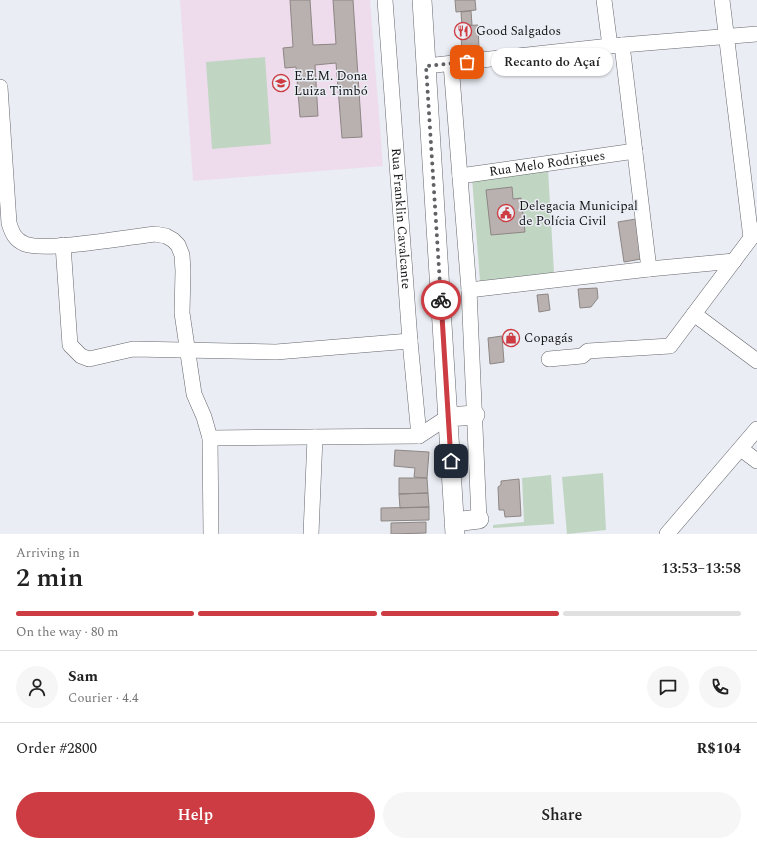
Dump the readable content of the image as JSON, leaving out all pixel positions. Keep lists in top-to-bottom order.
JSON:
{
  "streets": {
    "street": ["Rua Melo Rodrigues", "Rua Franklin Cavalcante"]
  },
  "places": {
    "restaurant": ["Good Salgados"],
    "other": ["Recanto do Açaí"],
    "school or university": ["E.E.M. Dona Luiza Timbó"],
    "public building": ["Delegacia Municipal de Polícia Civil"],
    "shop": ["Copagás"]
  },
  "page": {
    "bubble": "Recanto do Açaí",
    "heading": ["2 min", "Arriving in", "13:53–13:58"],
    "panel": [
      "Sam",
      "Courier · 4.4",
      "Order #2800",
      "R$104"
    ],
    "bar": "On the way · 80 m",
    "buttons": ["Help", "Share"]
  }
}
